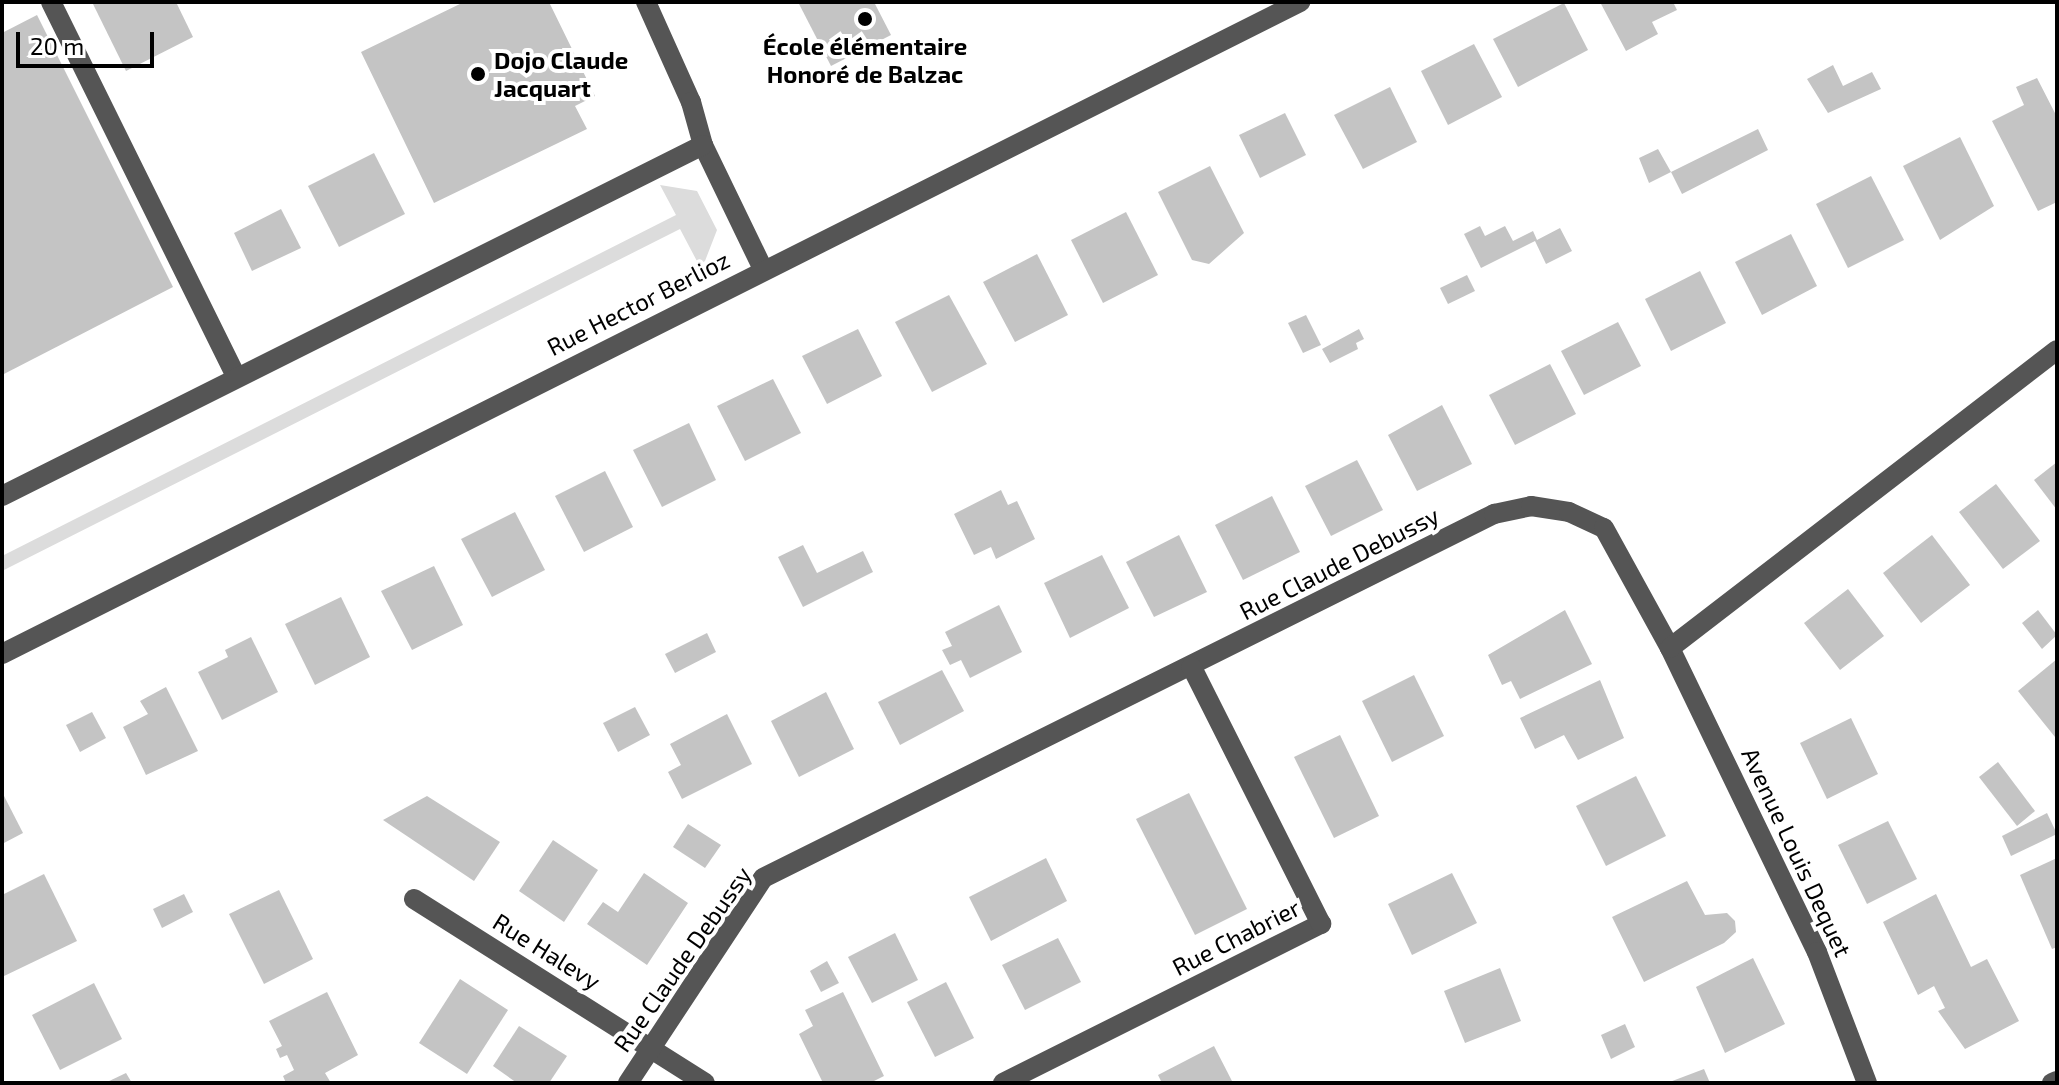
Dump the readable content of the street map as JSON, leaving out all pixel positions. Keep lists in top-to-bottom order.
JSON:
{
  "streets": {
    "street": [
      "Rue Hector Berlioz",
      "Rue Claude Debussy",
      "Avenue Louis Dequet",
      "Rue Chabrier",
      "Rue Halevy"
    ]
  },
  "crossings": [
    ["Rue Claude Debussy", "Avenue Louis Dequet"],
    ["Rue Claude Debussy", "Rue Chabrier"],
    ["Rue Claude Debussy", "Rue Halevy"]
  ],
  "places": ["École élémentaire Honoré de Balzac", "Dojo Claude Jacquart"],
  "scale_bar": "20 m"
}
